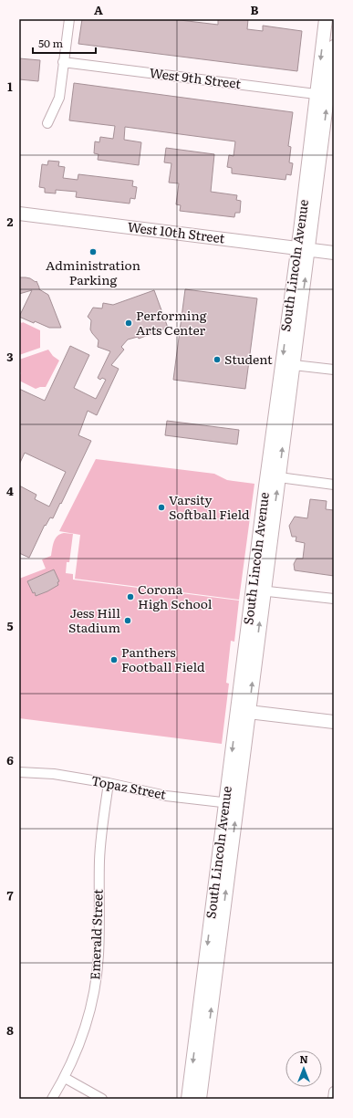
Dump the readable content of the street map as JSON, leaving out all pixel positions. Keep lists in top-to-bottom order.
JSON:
{
  "streets": {
    "main road": ["West 10th Street", "South Lincoln Avenue"],
    "street": ["West 9th Street", "Topaz Street", "Emerald Street"]
  },
  "crossings": [
    ["West 9th Street", "South Lincoln Avenue"],
    ["West 10th Street", "South Lincoln Avenue"],
    ["South Lincoln Avenue", "Topaz Street"],
    ["Topaz Street", "Emerald Street"]
  ],
  "places": [
    "Administration Parking",
    "Performing Arts Center",
    "Student",
    "Varsity Softball Field",
    "Corona High School",
    "Jess Hill Stadium",
    "Panthers Football Field"
  ],
  "scale_bar": "50 m",
  "north": "top",
  "grid": {
    "columns": ["A", "B"],
    "rows": [
      "1",
      "2",
      "3",
      "4",
      "5",
      "6",
      "7",
      "8"
    ]
  }
}
